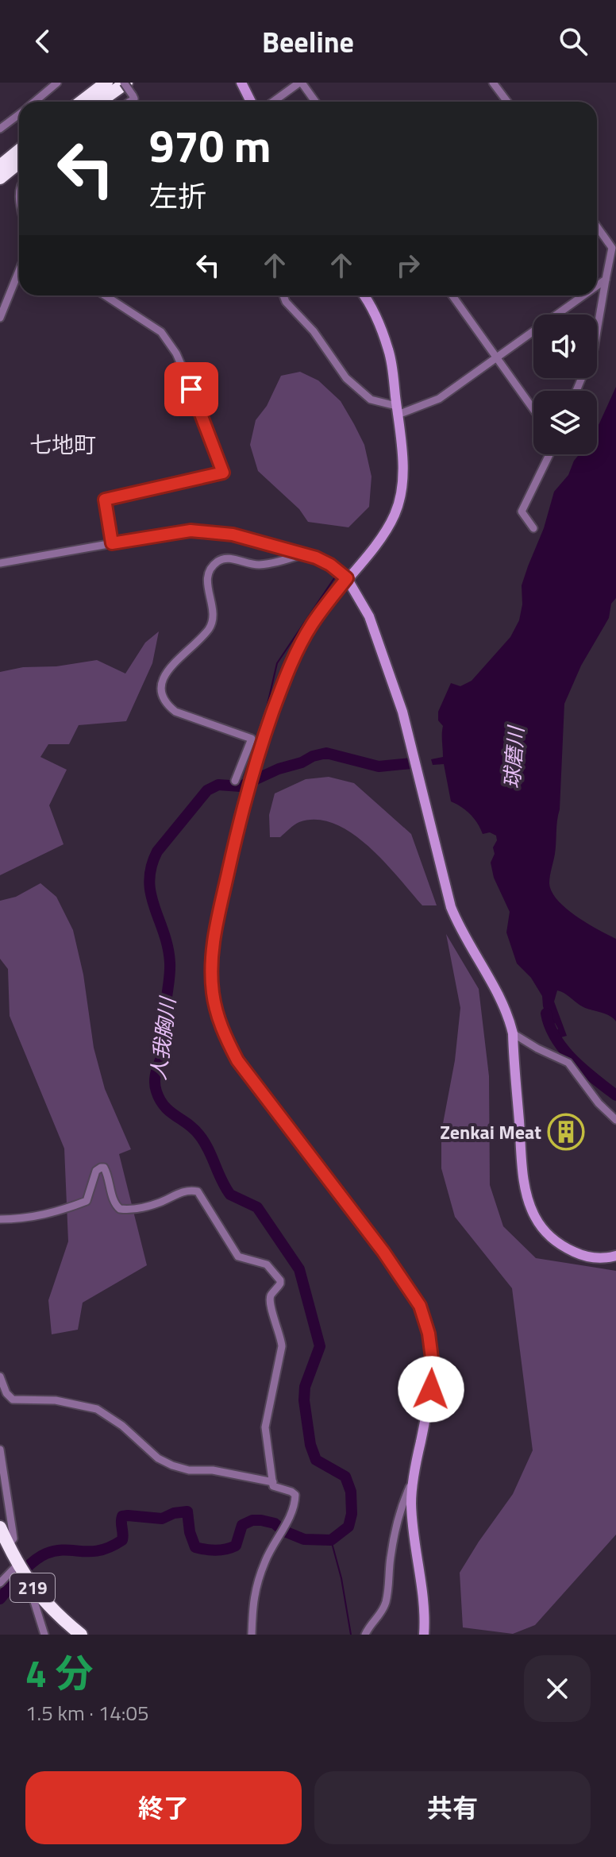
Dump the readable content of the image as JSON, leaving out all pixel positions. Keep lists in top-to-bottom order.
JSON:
{
  "streets": {
    "highway": ["219"]
  },
  "districts": ["七地町"],
  "water": ["球磨川", "人我胸川"],
  "places": {
    "building": ["Zenkai Meat"]
  },
  "page": {
    "header": "Beeline",
    "turn": ["970 m", "左折"],
    "heading": ["4 分", "1.5 km · 14:05"],
    "buttons": ["終了", "共有"]
  }
}
